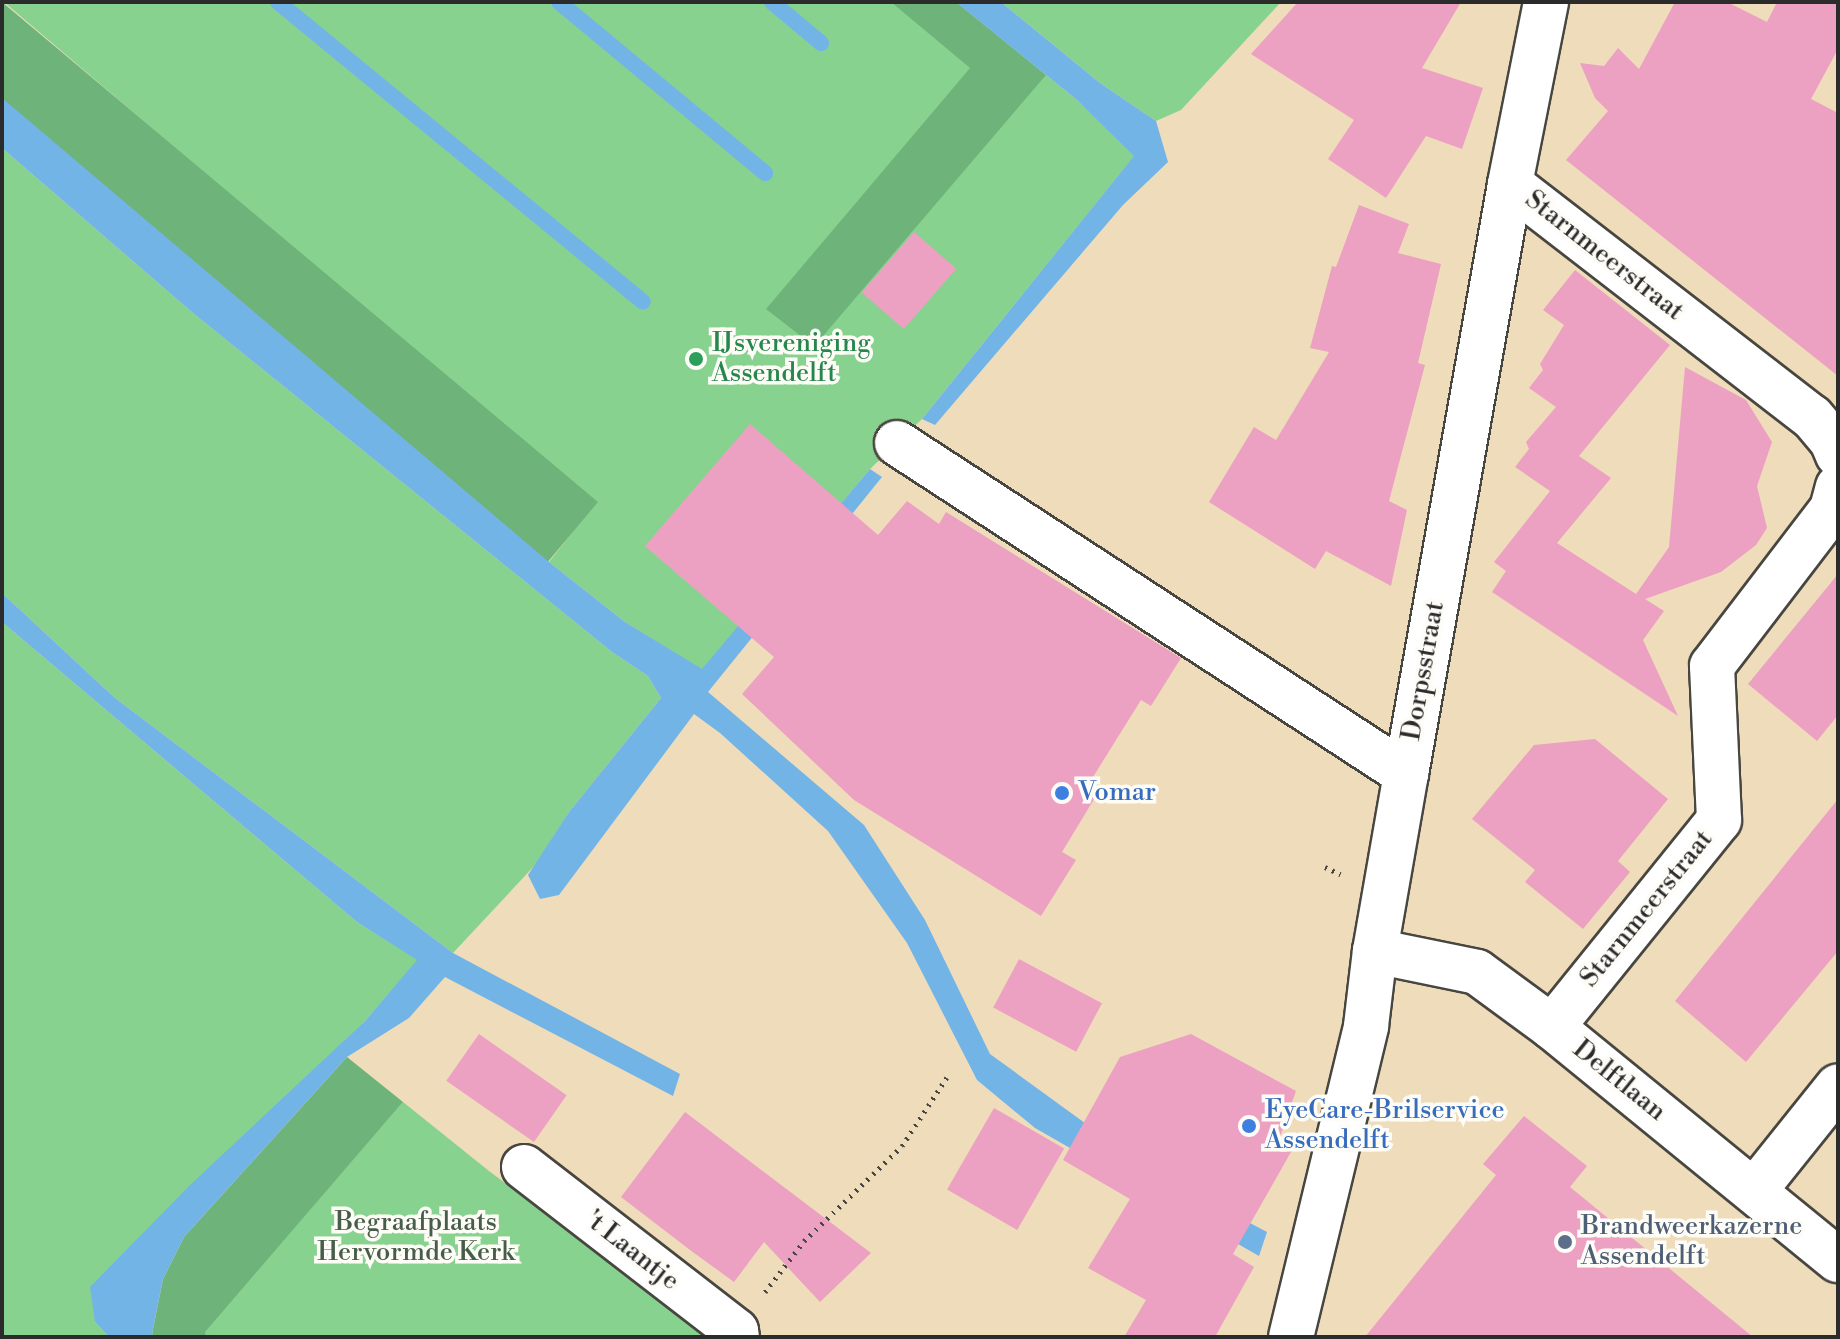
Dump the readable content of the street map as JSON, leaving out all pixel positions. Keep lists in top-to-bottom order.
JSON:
{
  "streets": {
    "street": [
      "Starnmeerstraat",
      "Dorpsstraat",
      "Delftlaan",
      "'t Laantje"
    ]
  },
  "crossings": [
    ["Starnmeerstraat", "Dorpsstraat"],
    ["Starnmeerstraat", "Delftlaan"],
    ["Dorpsstraat", "Delftlaan"]
  ],
  "parks": ["Begraafplaats Hervormde Kerk"],
  "places": [
    "IJsvereniging Assendelft",
    "Vomar",
    "EyeCare-Brilservice Assendelft",
    "Brandweerkazerne Assendelft"
  ]
}
